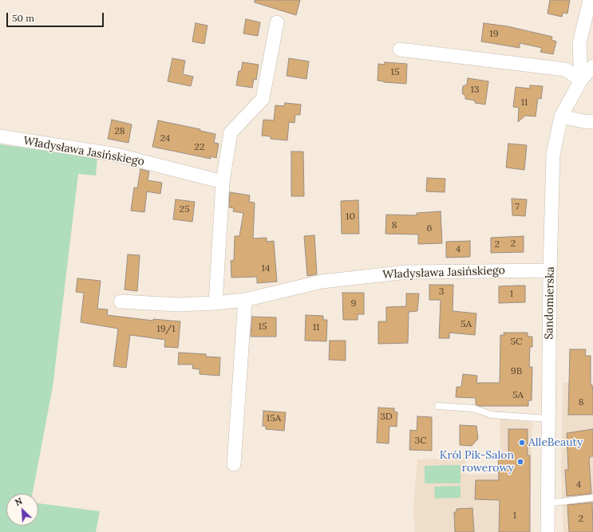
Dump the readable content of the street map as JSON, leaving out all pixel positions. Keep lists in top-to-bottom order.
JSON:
{
  "streets": {
    "street": ["Władysława Jasińskiego", "Sandomierska"]
  },
  "crossings": [
    ["Władysława Jasińskiego", "Sandomierska"]
  ],
  "places": ["AlleBeauty", "Król Pik-Salon rowerowy"],
  "house_numbers": [
    "19",
    "15",
    "13",
    "11",
    "28",
    "24",
    "22",
    "7",
    "25",
    "10",
    "8",
    "6",
    "2",
    "2",
    "4",
    "14",
    "3",
    "1",
    "9",
    "5A",
    "15",
    "11",
    "19/1",
    "5C",
    "9B",
    "5A",
    "8",
    "3D",
    "15A",
    "3C",
    "4",
    "1",
    "2"
  ],
  "scale_bar": "50 m",
  "north": "top left"
}
